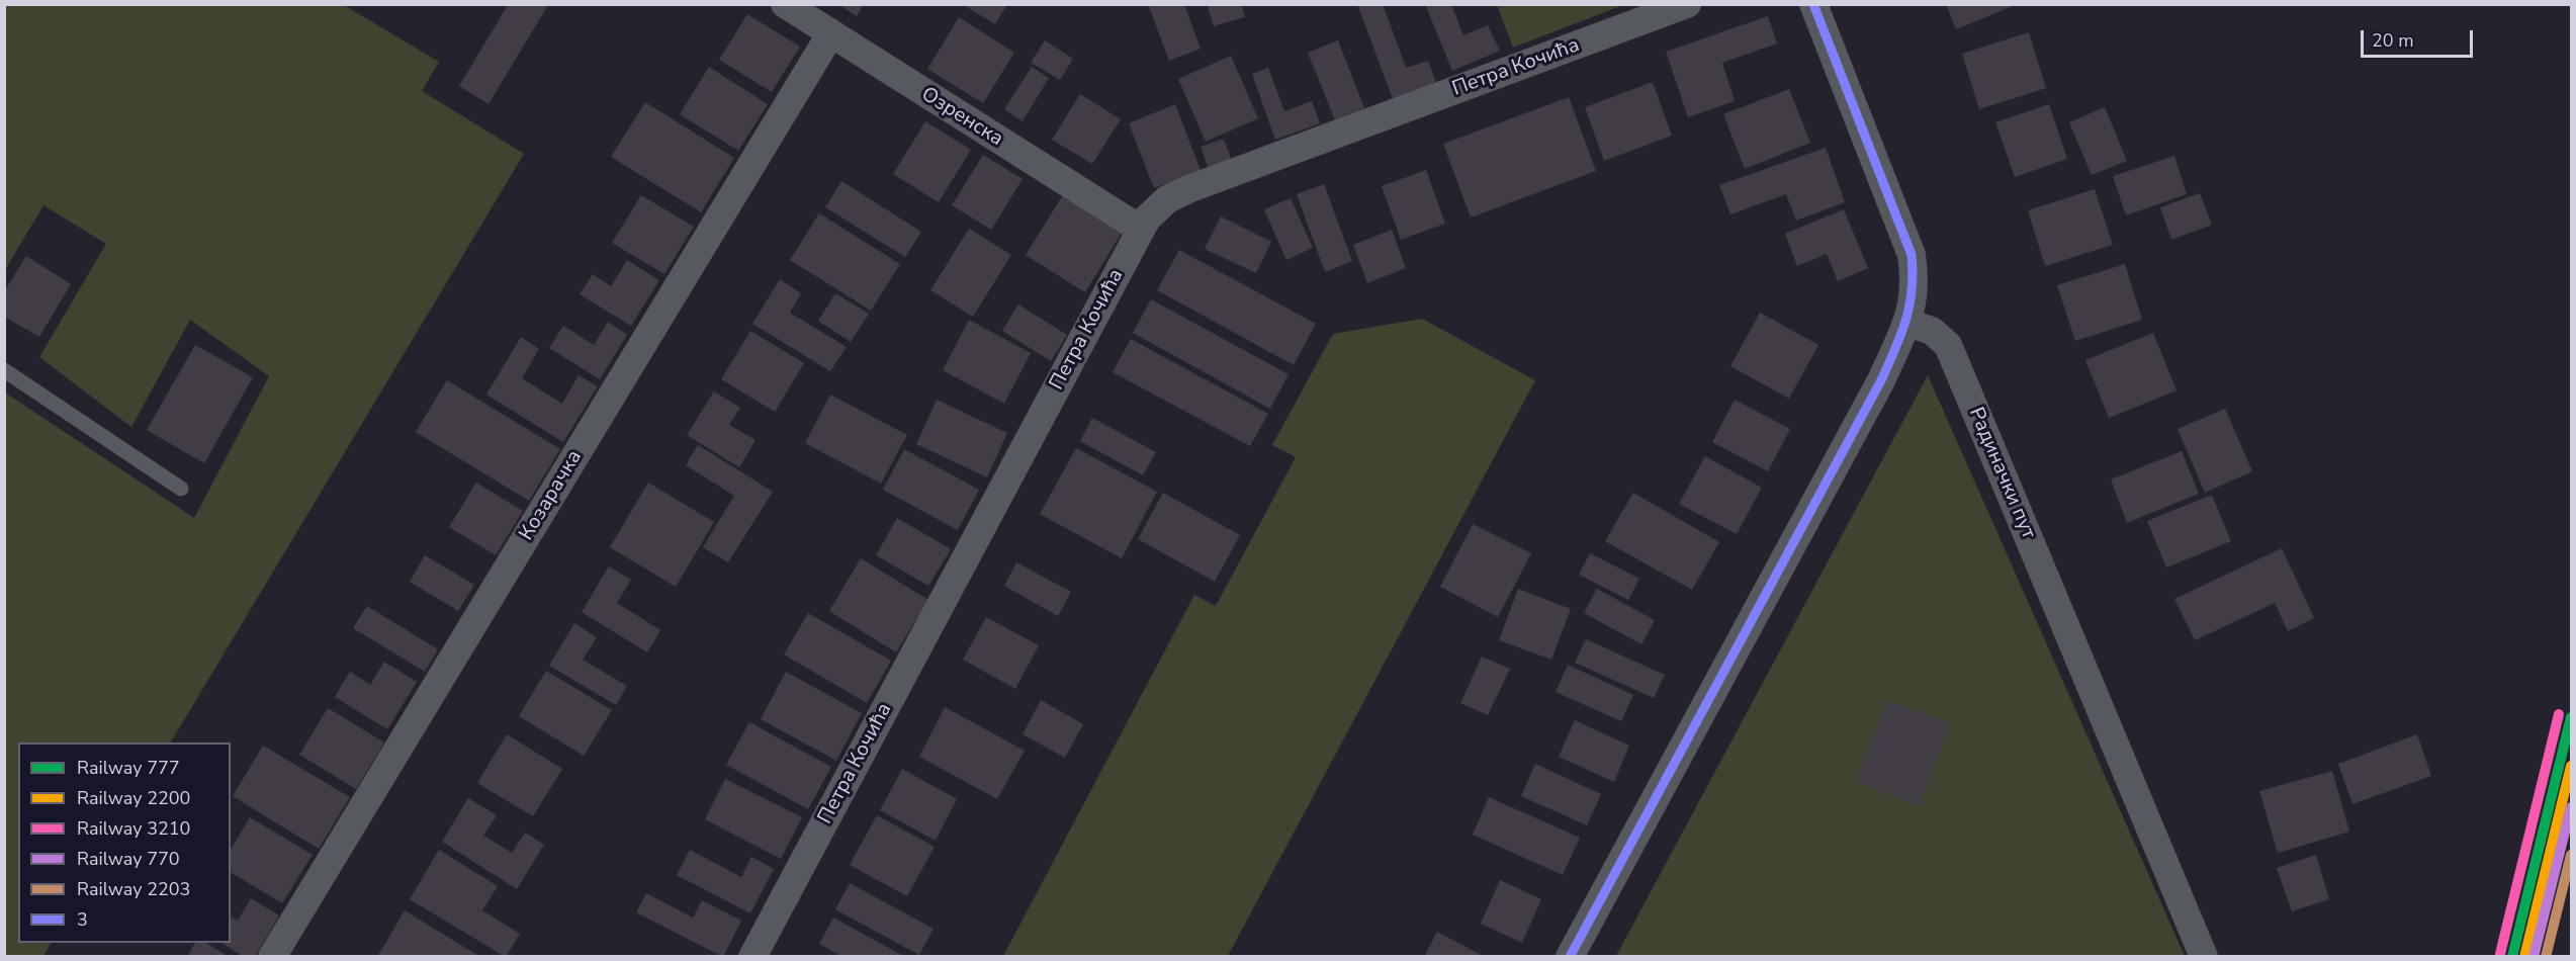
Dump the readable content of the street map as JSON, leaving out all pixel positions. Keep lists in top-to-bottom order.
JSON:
{
  "streets": {
    "street": [
      "Петра Кочића",
      "Озренска",
      "Радиначки пут",
      "Козарачка"
    ]
  },
  "crossings": [
    ["Петра Кочића", "Озренска"],
    ["Озренска", "Козарачка"]
  ],
  "lines": [
    "transit line 3",
    "rail line 3210",
    "rail line 777",
    "rail line 2200",
    "rail line 770",
    "rail line 2203"
  ],
  "legend": [
    "Railway 777",
    "Railway 2200",
    "Railway 3210",
    "Railway 770",
    "Railway 2203",
    "3"
  ],
  "scale_bar": "20 m"
}
